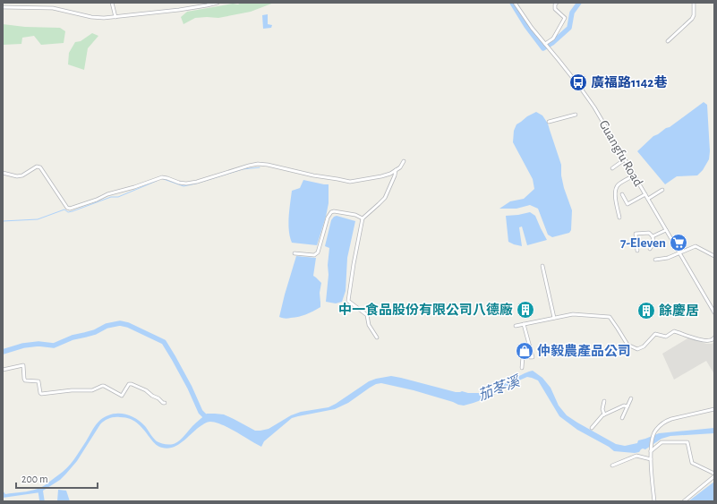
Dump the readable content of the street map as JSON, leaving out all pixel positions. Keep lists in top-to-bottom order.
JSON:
{
  "streets": {
    "street": ["Guangfu Road"]
  },
  "water": ["茄苳溪"],
  "places": {
    "bus stop": ["廣福路1142巷"],
    "supermarket": ["7-Eleven"],
    "building": ["中一食品股份有限公司八德廠", "餘慶居"],
    "shop": ["仲毅農產品公司"]
  },
  "scale_bar": "200 m"
}
